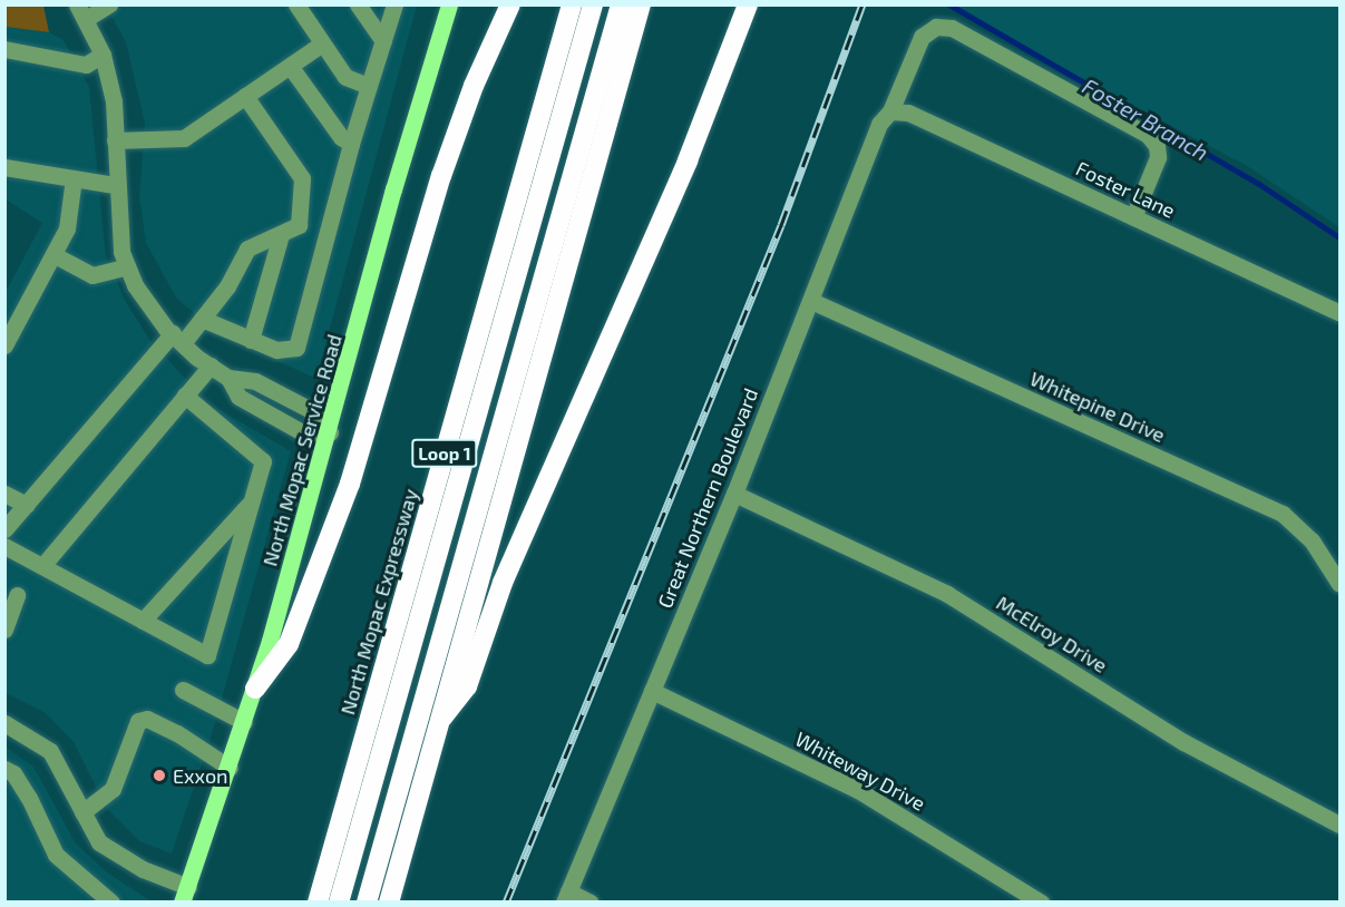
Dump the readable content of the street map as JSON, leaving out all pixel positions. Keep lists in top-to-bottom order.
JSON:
{
  "streets": {
    "highway": ["Loop 1", "North Mopac Expressway"],
    "main road": ["North Mopac Service Road"],
    "street": [
      "Foster Lane",
      "Whitepine Drive",
      "Great Northern Boulevard",
      "McElroy Drive",
      "Whiteway Drive"
    ]
  },
  "crossings": [
    ["Foster Lane", "Great Northern Boulevard"],
    ["Whitepine Drive", "Great Northern Boulevard"],
    ["Great Northern Boulevard", "McElroy Drive"],
    ["Great Northern Boulevard", "Whiteway Drive"]
  ],
  "water": ["Foster Branch"],
  "places": ["Exxon"]
}
